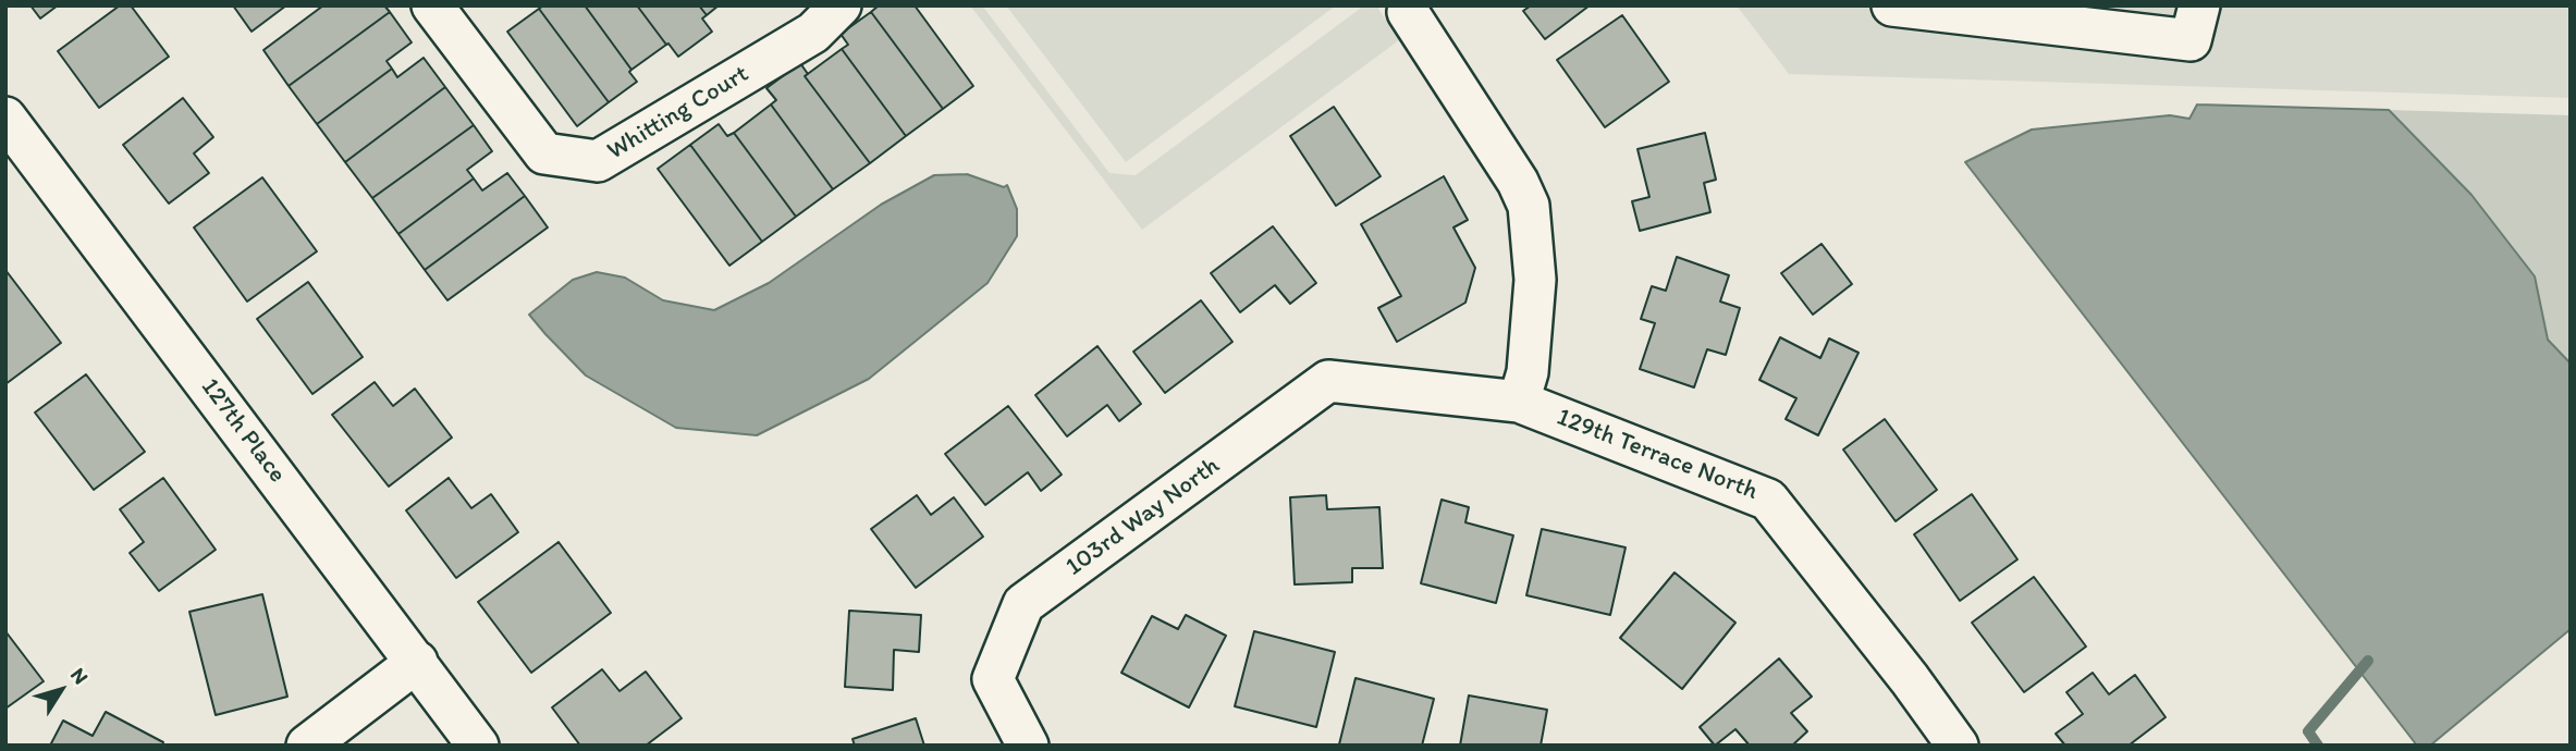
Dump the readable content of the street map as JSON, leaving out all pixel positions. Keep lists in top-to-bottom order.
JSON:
{
  "streets": {
    "street": [
      "Whitting Court",
      "127th Place",
      "129th Terrace North",
      "103rd Way North"
    ]
  },
  "crossings": [
    ["129th Terrace North", "103rd Way North"]
  ],
  "north": "top right"
}
